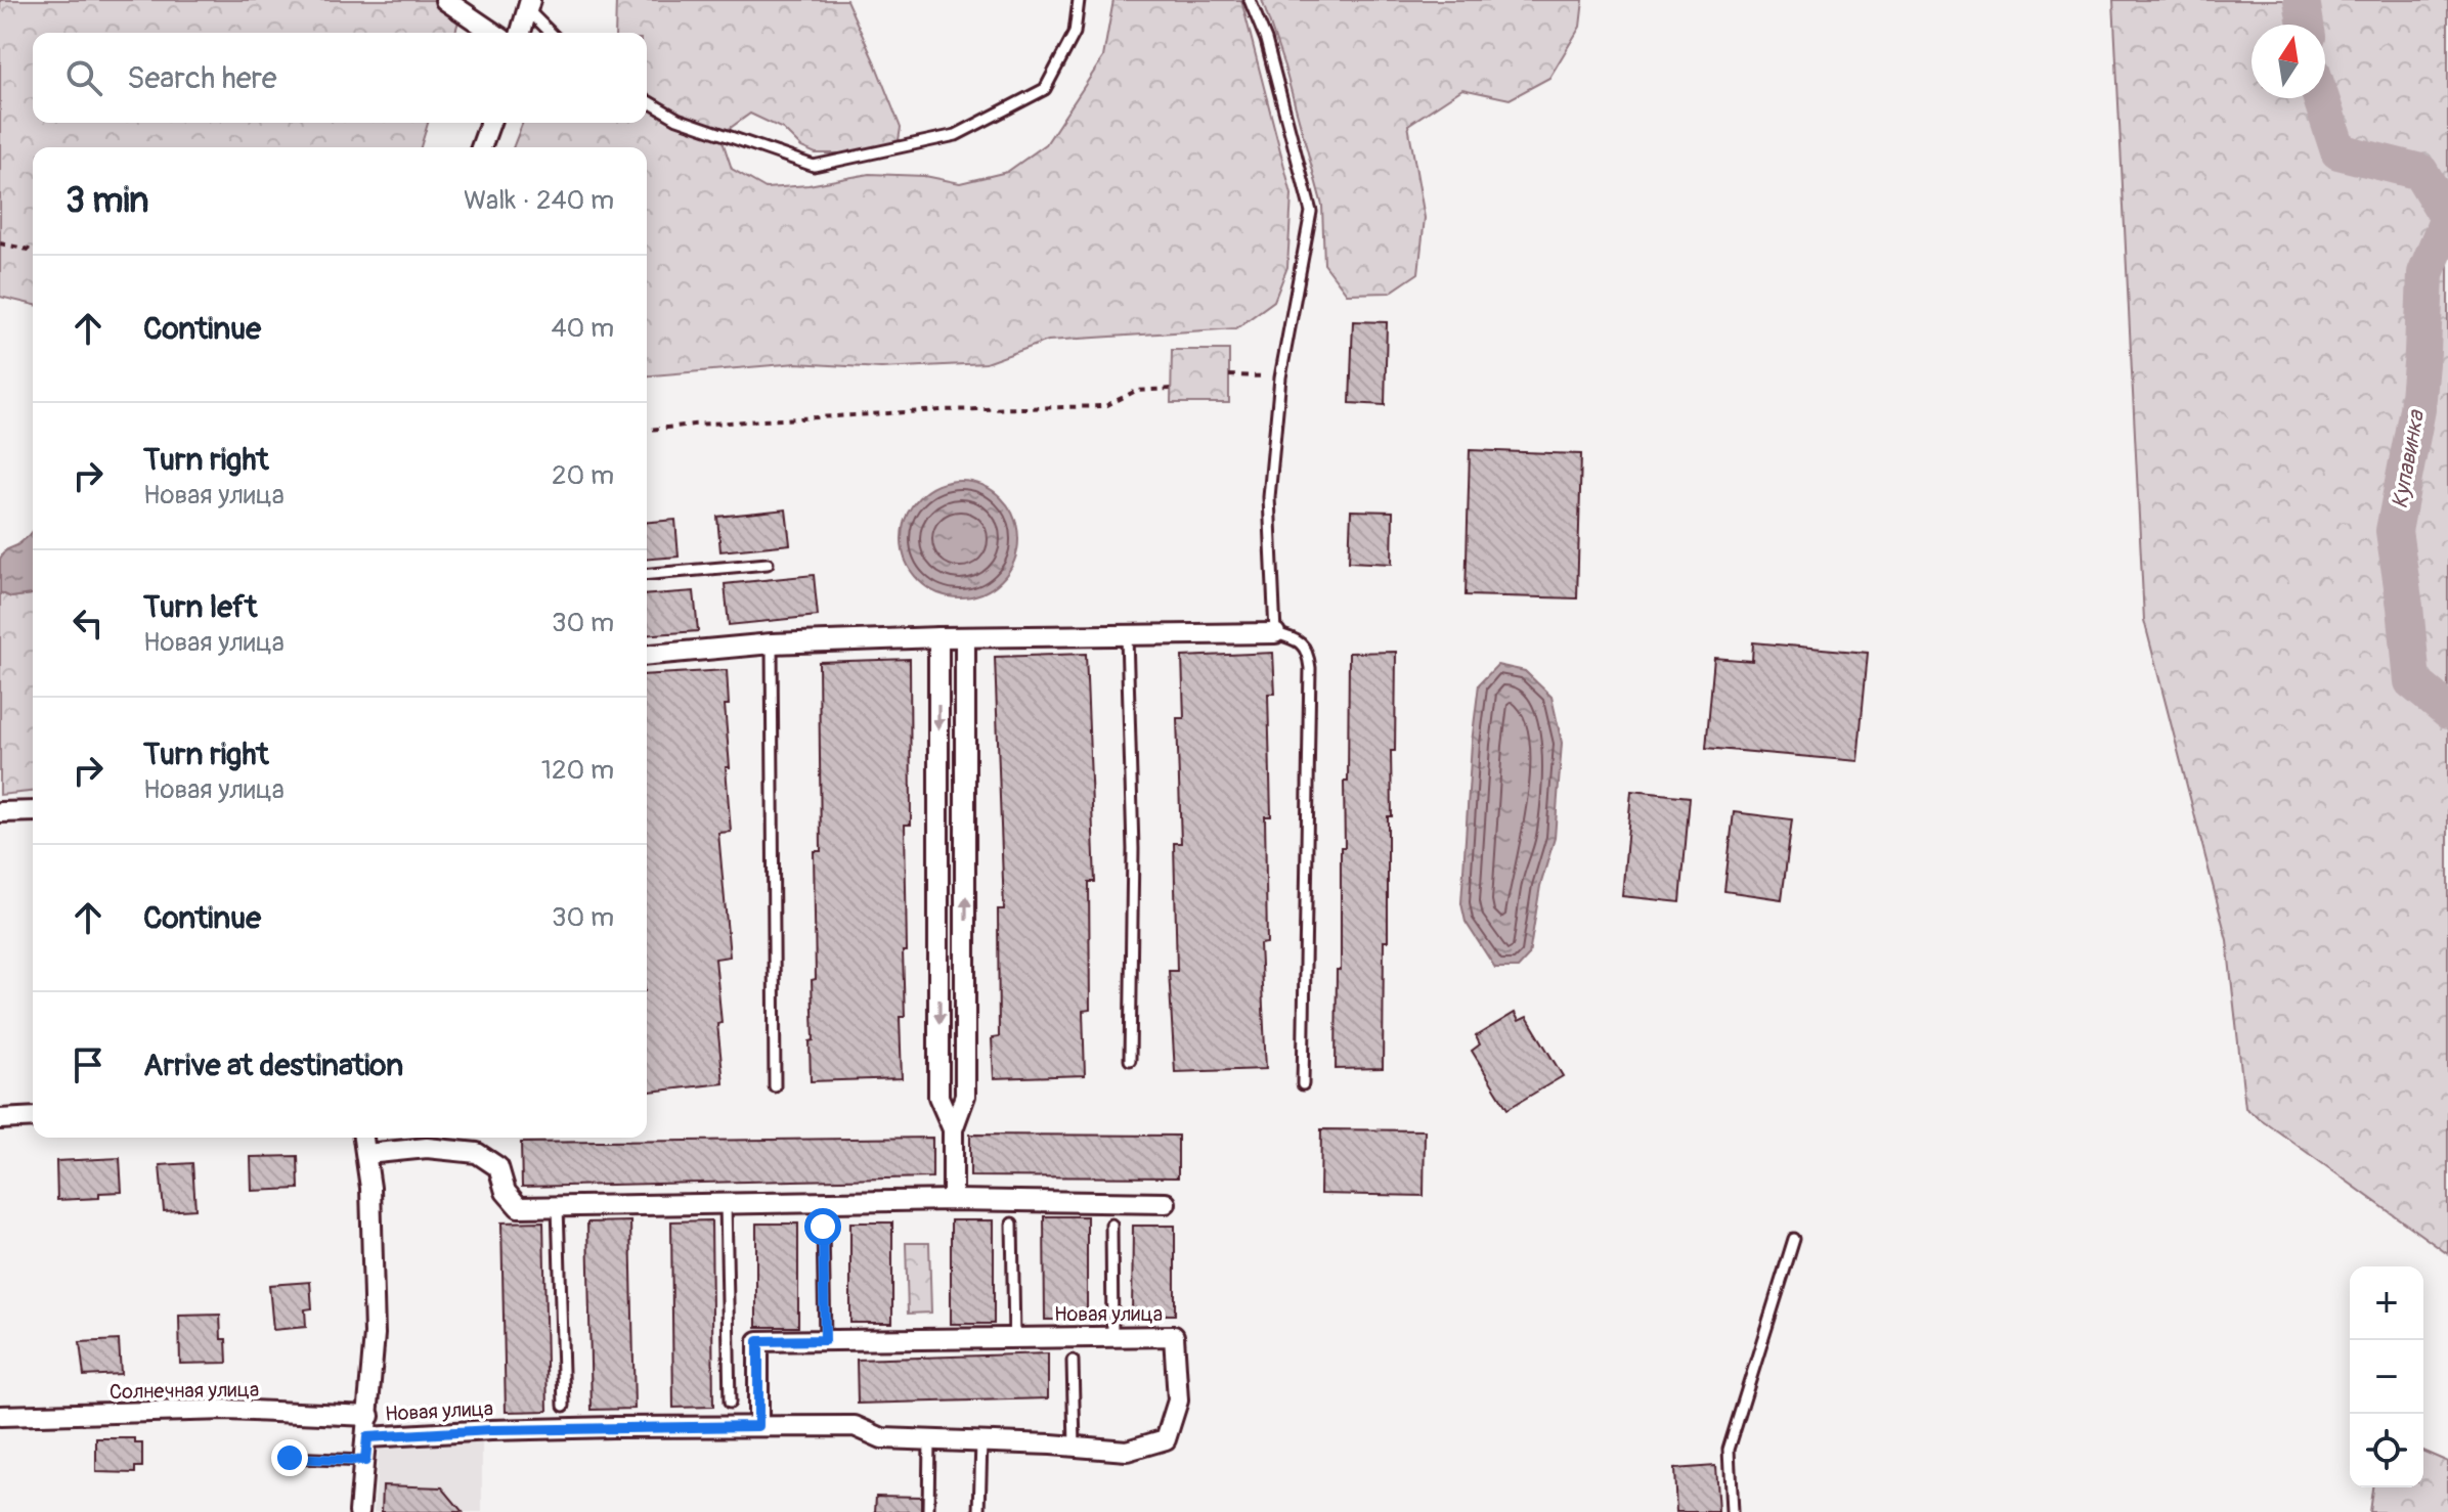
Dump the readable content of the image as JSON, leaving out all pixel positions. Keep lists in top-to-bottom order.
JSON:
{
  "streets": {
    "street": ["Новая улица", "Солнечная улица"]
  },
  "water": ["Купавинка"],
  "north": "top",
  "page": {
    "search": "Search here",
    "heading": ["3 min", "Walk · 240 m"],
    "list": [
      ["Continue", "40 m"],
      ["Turn right", "Новая улица", "20 m"],
      ["Turn left", "Новая улица", "30 m"],
      ["Turn right", "Новая улица", "120 m"],
      ["Continue", "30 m"],
      "Arrive at destination"
    ],
    "map_buttons": ["+", "−"]
  }
}
